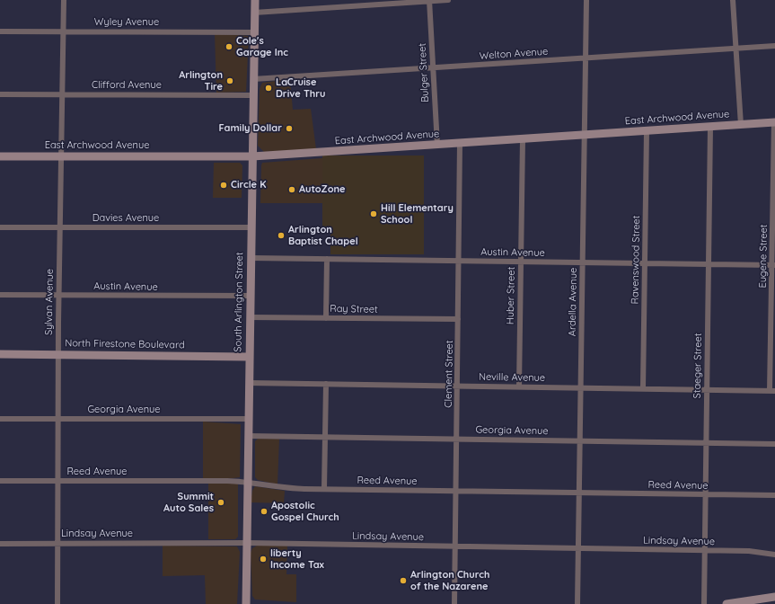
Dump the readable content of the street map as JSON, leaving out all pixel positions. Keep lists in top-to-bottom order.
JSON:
{
  "streets": {
    "main road": ["East Archwood Avenue", "South Arlington Street", "North Firestone Boulevard"],
    "street": [
      "Wyley Avenue",
      "Welton Avenue",
      "Bulger Street",
      "Clifford Avenue",
      "Davies Avenue",
      "Austin Avenue",
      "Eugene Street",
      "Ravenswood Street",
      "Huber Street",
      "Sylvan Avenue",
      "Ardella Avenue",
      "Ray Street",
      "Staeger Street",
      "Clement Street",
      "Neville Avenue",
      "Georgia Avenue",
      "Reed Avenue",
      "Lindsay Avenue"
    ]
  },
  "crossings": [
    ["Wyley Avenue", "Sylvan Avenue"],
    ["Wyley Avenue", "South Arlington Street"],
    ["Welton Avenue", "Bulger Street"],
    ["Welton Avenue", "South Arlington Street"],
    ["Welton Avenue", "Ardella Avenue"],
    ["Bulger Street", "East Archwood Avenue"],
    ["Clifford Avenue", "Sylvan Avenue"],
    ["Clifford Avenue", "South Arlington Street"],
    ["East Archwood Avenue", "Eugene Street"],
    ["East Archwood Avenue", "Ravenswood Street"],
    ["East Archwood Avenue", "Huber Street"],
    ["East Archwood Avenue", "Sylvan Avenue"],
    ["East Archwood Avenue", "South Arlington Street"],
    ["East Archwood Avenue", "Ardella Avenue"],
    ["East Archwood Avenue", "Staeger Street"],
    ["East Archwood Avenue", "Clement Street"],
    ["Davies Avenue", "Sylvan Avenue"],
    ["Davies Avenue", "South Arlington Street"],
    ["Austin Avenue", "Eugene Street"],
    ["Austin Avenue", "Ravenswood Street"],
    ["Austin Avenue", "Huber Street"],
    ["Austin Avenue", "Sylvan Avenue"],
    ["Austin Avenue", "South Arlington Street"],
    ["Austin Avenue", "Ardella Avenue"],
    ["Austin Avenue", "Staeger Street"],
    ["Austin Avenue", "Clement Street"],
    ["Eugene Street", "Neville Avenue"],
    ["Ravenswood Street", "Neville Avenue"],
    ["Huber Street", "Neville Avenue"],
    ["Sylvan Avenue", "North Firestone Boulevard"],
    ["Sylvan Avenue", "Georgia Avenue"],
    ["Sylvan Avenue", "Reed Avenue"],
    ["Sylvan Avenue", "Lindsay Avenue"],
    ["South Arlington Street", "Ray Street"],
    ["South Arlington Street", "North Firestone Boulevard"],
    ["South Arlington Street", "Neville Avenue"],
    ["South Arlington Street", "Georgia Avenue"],
    ["South Arlington Street", "Reed Avenue"],
    ["South Arlington Street", "Lindsay Avenue"],
    ["Ardella Avenue", "Neville Avenue"],
    ["Ardella Avenue", "Georgia Avenue"],
    ["Ardella Avenue", "Reed Avenue"],
    ["Ardella Avenue", "Lindsay Avenue"],
    ["Ray Street", "Clement Street"],
    ["Staeger Street", "Neville Avenue"],
    ["Staeger Street", "Georgia Avenue"],
    ["Staeger Street", "Reed Avenue"],
    ["Staeger Street", "Lindsay Avenue"],
    ["Clement Street", "Neville Avenue"],
    ["Clement Street", "Georgia Avenue"],
    ["Clement Street", "Reed Avenue"],
    ["Clement Street", "Lindsay Avenue"]
  ],
  "places": [
    "Cole's Garage Inc",
    "Arlington Tire",
    "LaCruise Drive Thru",
    "Family Dollar",
    "Circle K",
    "AutoZone",
    "Hill Elementary School",
    "Arlington Baptist Chapel",
    "Summit Auto Sales",
    "Apostolic Gospel Church",
    "liberty Income Tax",
    "Arlington Church of the Nazarene"
  ]
}
